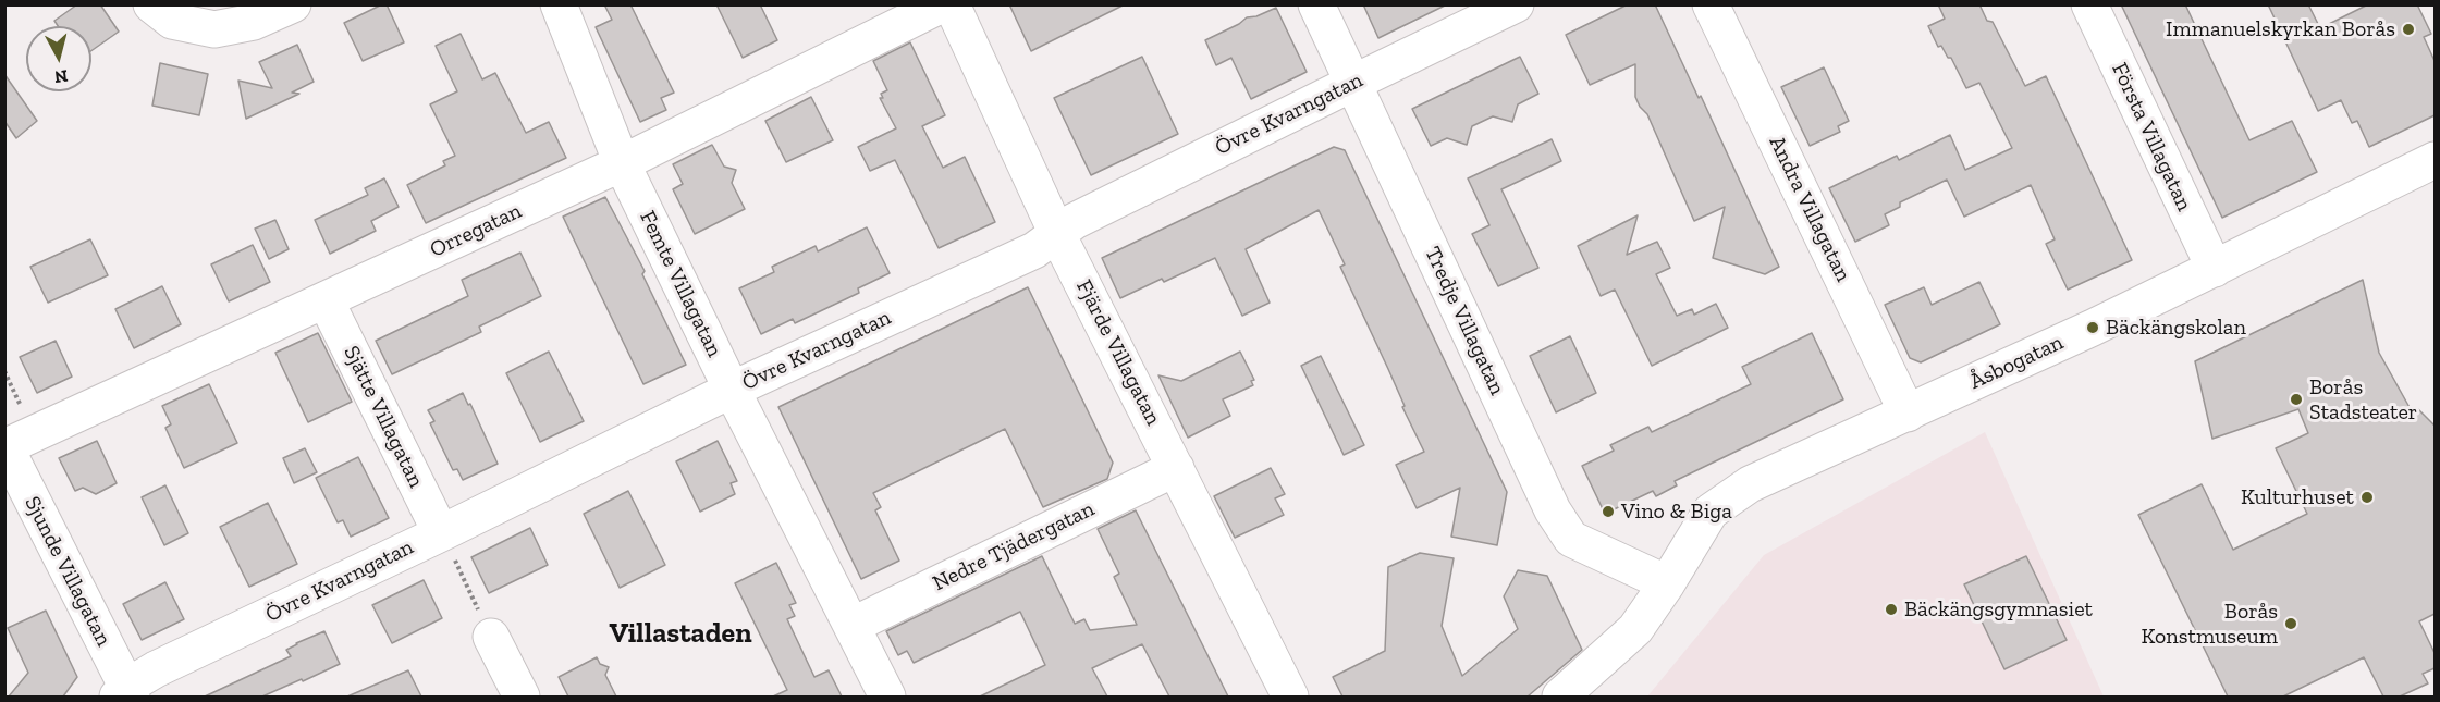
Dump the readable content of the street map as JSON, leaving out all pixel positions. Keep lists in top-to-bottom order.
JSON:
{
  "streets": {
    "street": [
      "Övre Kvarngatan",
      "Första Villagatan",
      "Andra Villagatan",
      "Orregatan",
      "Femte Villagatan",
      "Tredje Villagatan",
      "Fjärde Villagatan",
      "Åsbogatan",
      "Sjätte Villagatan",
      "Nedre Tjädergatan",
      "Sjunde Villagatan"
    ]
  },
  "crossings": [
    ["Övre Kvarngatan", "Femte Villagatan"],
    ["Övre Kvarngatan", "Tredje Villagatan"],
    ["Övre Kvarngatan", "Fjärde Villagatan"],
    ["Övre Kvarngatan", "Sjätte Villagatan"],
    ["Övre Kvarngatan", "Sjunde Villagatan"],
    ["Första Villagatan", "Åsbogatan"],
    ["Andra Villagatan", "Åsbogatan"],
    ["Orregatan", "Femte Villagatan"],
    ["Orregatan", "Sjätte Villagatan"],
    ["Orregatan", "Sjunde Villagatan"],
    ["Femte Villagatan", "Nedre Tjädergatan"],
    ["Tredje Villagatan", "Åsbogatan"],
    ["Fjärde Villagatan", "Nedre Tjädergatan"]
  ],
  "districts": ["Villastaden"],
  "places": [
    "Immanuelskyrkan Borås",
    "Bäckängskolan",
    "Borås Stadsteater",
    "Kulturhuset",
    "Vino & Biga",
    "Bäckängsgymnasiet",
    "Borås Konstmuseum"
  ],
  "north": "bottom"
}
